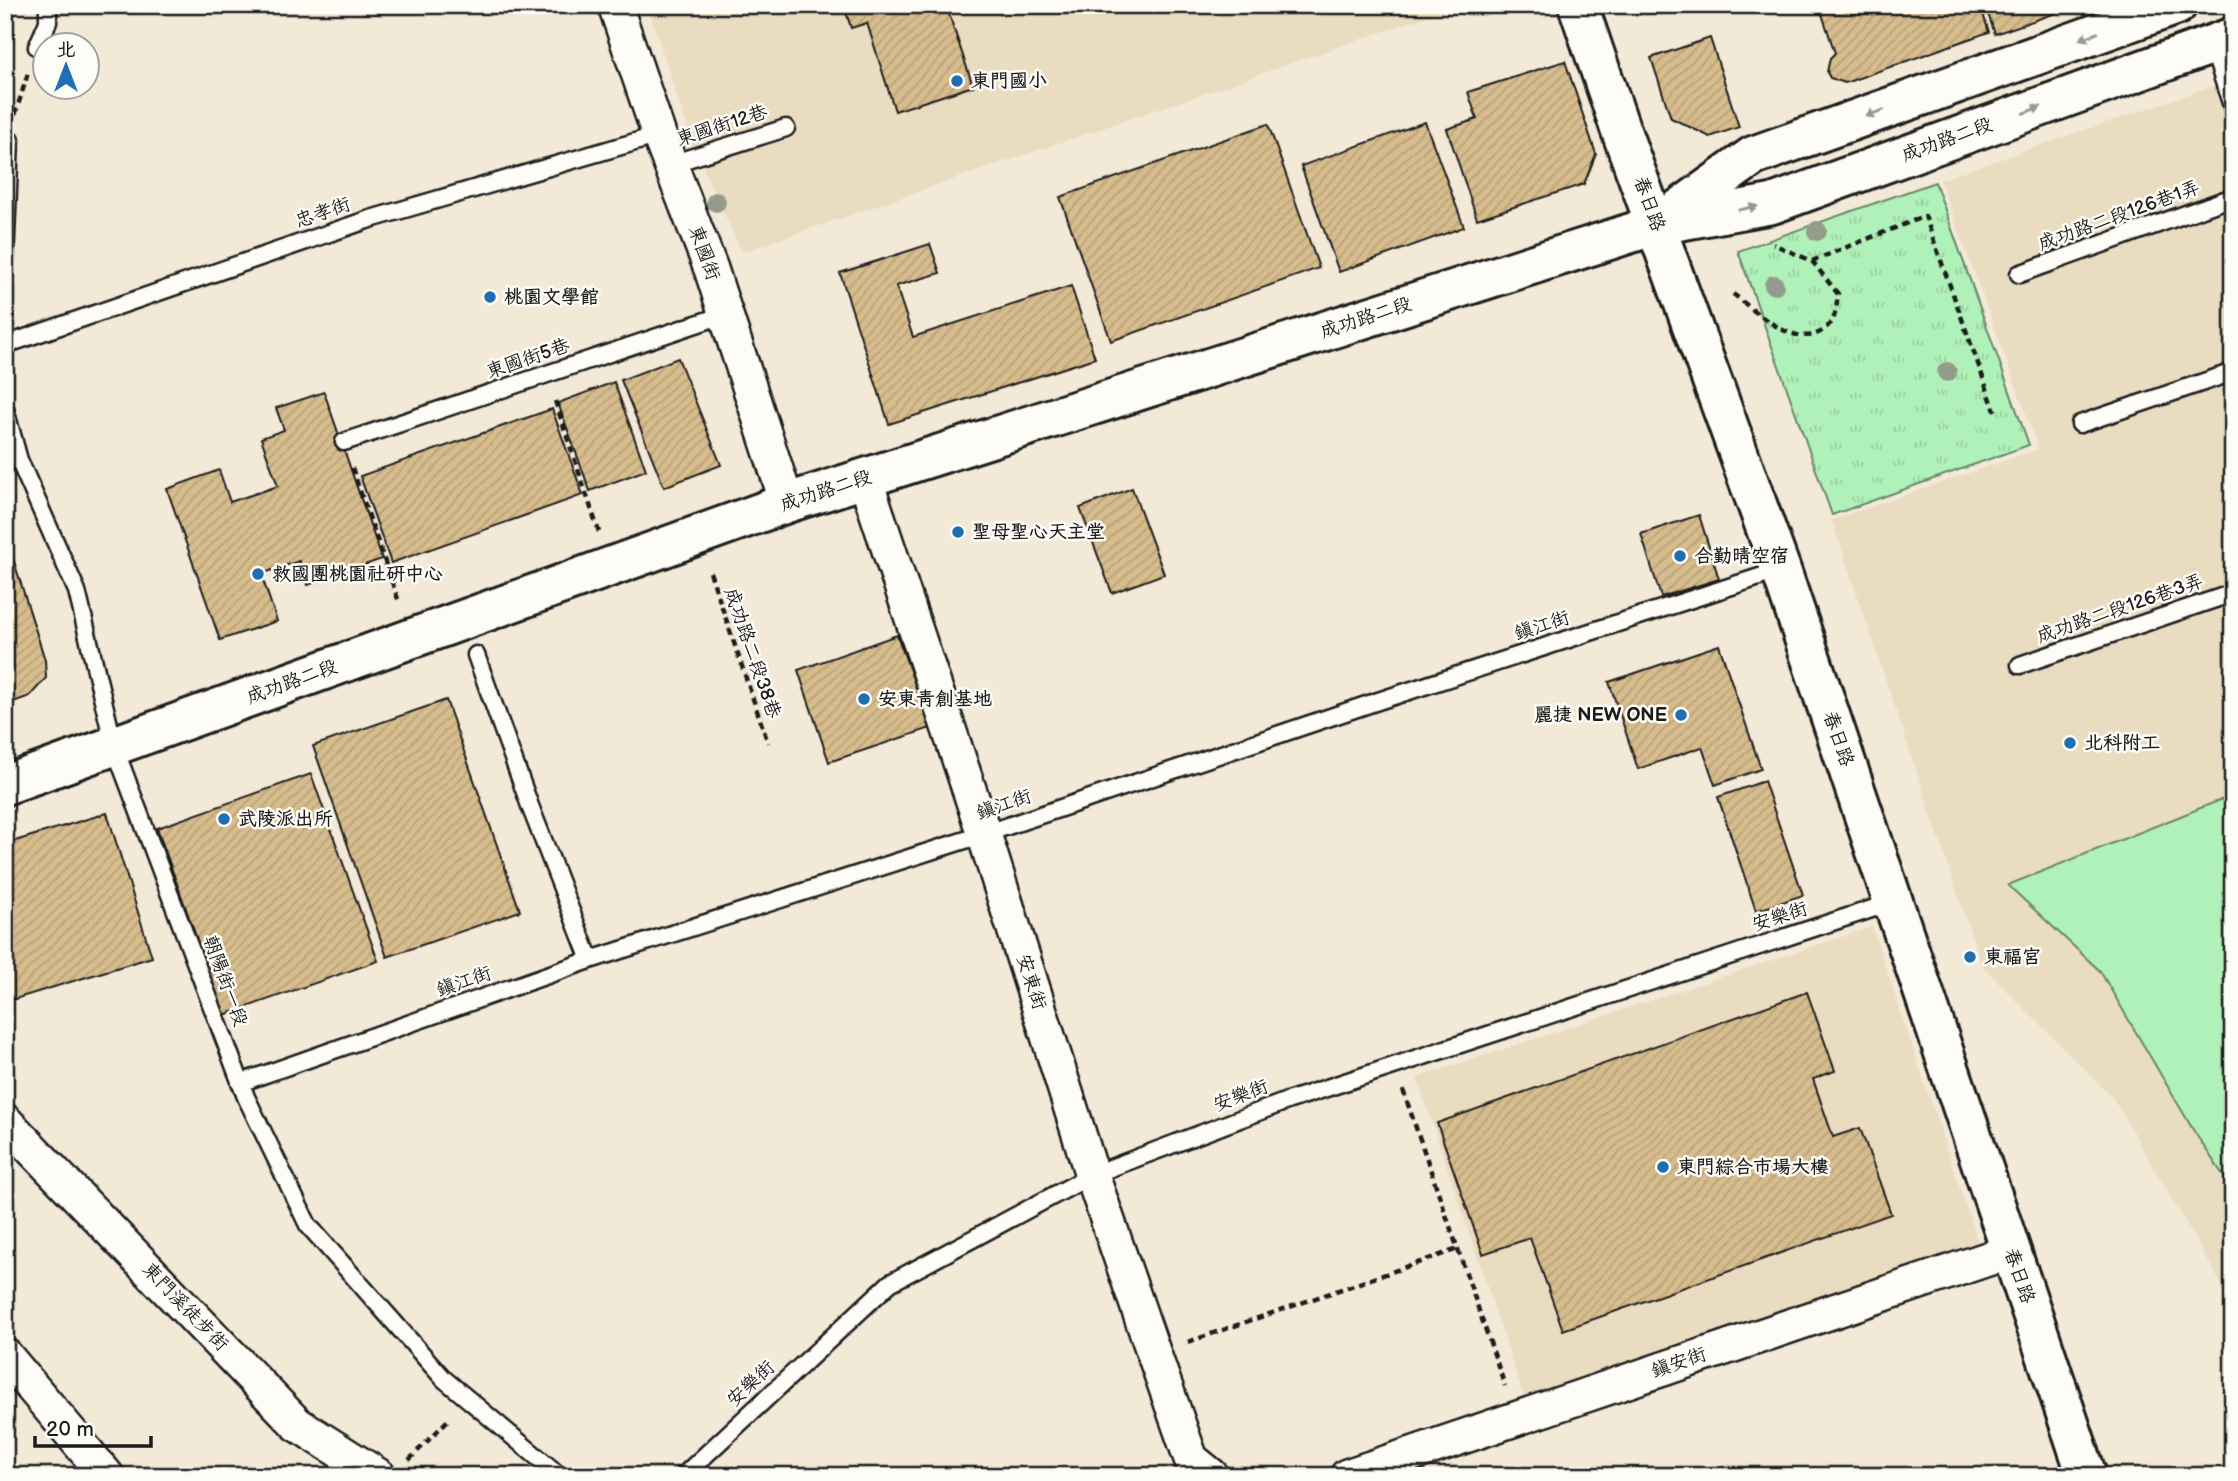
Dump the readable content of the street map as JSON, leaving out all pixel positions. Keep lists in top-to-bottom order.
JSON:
{
  "streets": {
    "street": [
      "成功路二段",
      "春日路",
      "東國街",
      "安東街",
      "東門溪徒步街",
      "鎮安街"
    ],
    "lane": [
      "東國街12巷",
      "忠孝街",
      "成功路二段126巷1弄",
      "東國街5巷",
      "成功路二段126巷3弄",
      "鎮江街",
      "安樂街",
      "朝陽街一段"
    ],
    "path": ["成功路二段38巷"]
  },
  "crossings": [
    ["東國街12巷", "忠孝街"],
    ["東國街12巷", "東國街"],
    ["成功路二段", "春日路"],
    ["成功路二段", "東國街"],
    ["成功路二段", "朝陽街一段"],
    ["成功路二段", "安東街"],
    ["春日路", "鎮江街"],
    ["春日路", "安樂街"],
    ["春日路", "鎮安街"],
    ["忠孝街", "東國街"],
    ["東國街", "東國街5巷"],
    ["鎮江街", "朝陽街一段"],
    ["鎮江街", "安東街"],
    ["安樂街", "安東街"]
  ],
  "places": [
    "東門國小",
    "桃園文學館",
    "聖母聖心天主堂",
    "合勤晴空宿",
    "救國團桃園社研中心",
    "安東青創基地",
    "麗捷 NEW ONE",
    "北科附工",
    "武陵派出所",
    "東福宮",
    "東門綜合市場大樓"
  ],
  "scale_bar": "20 m",
  "north": "top"
}
